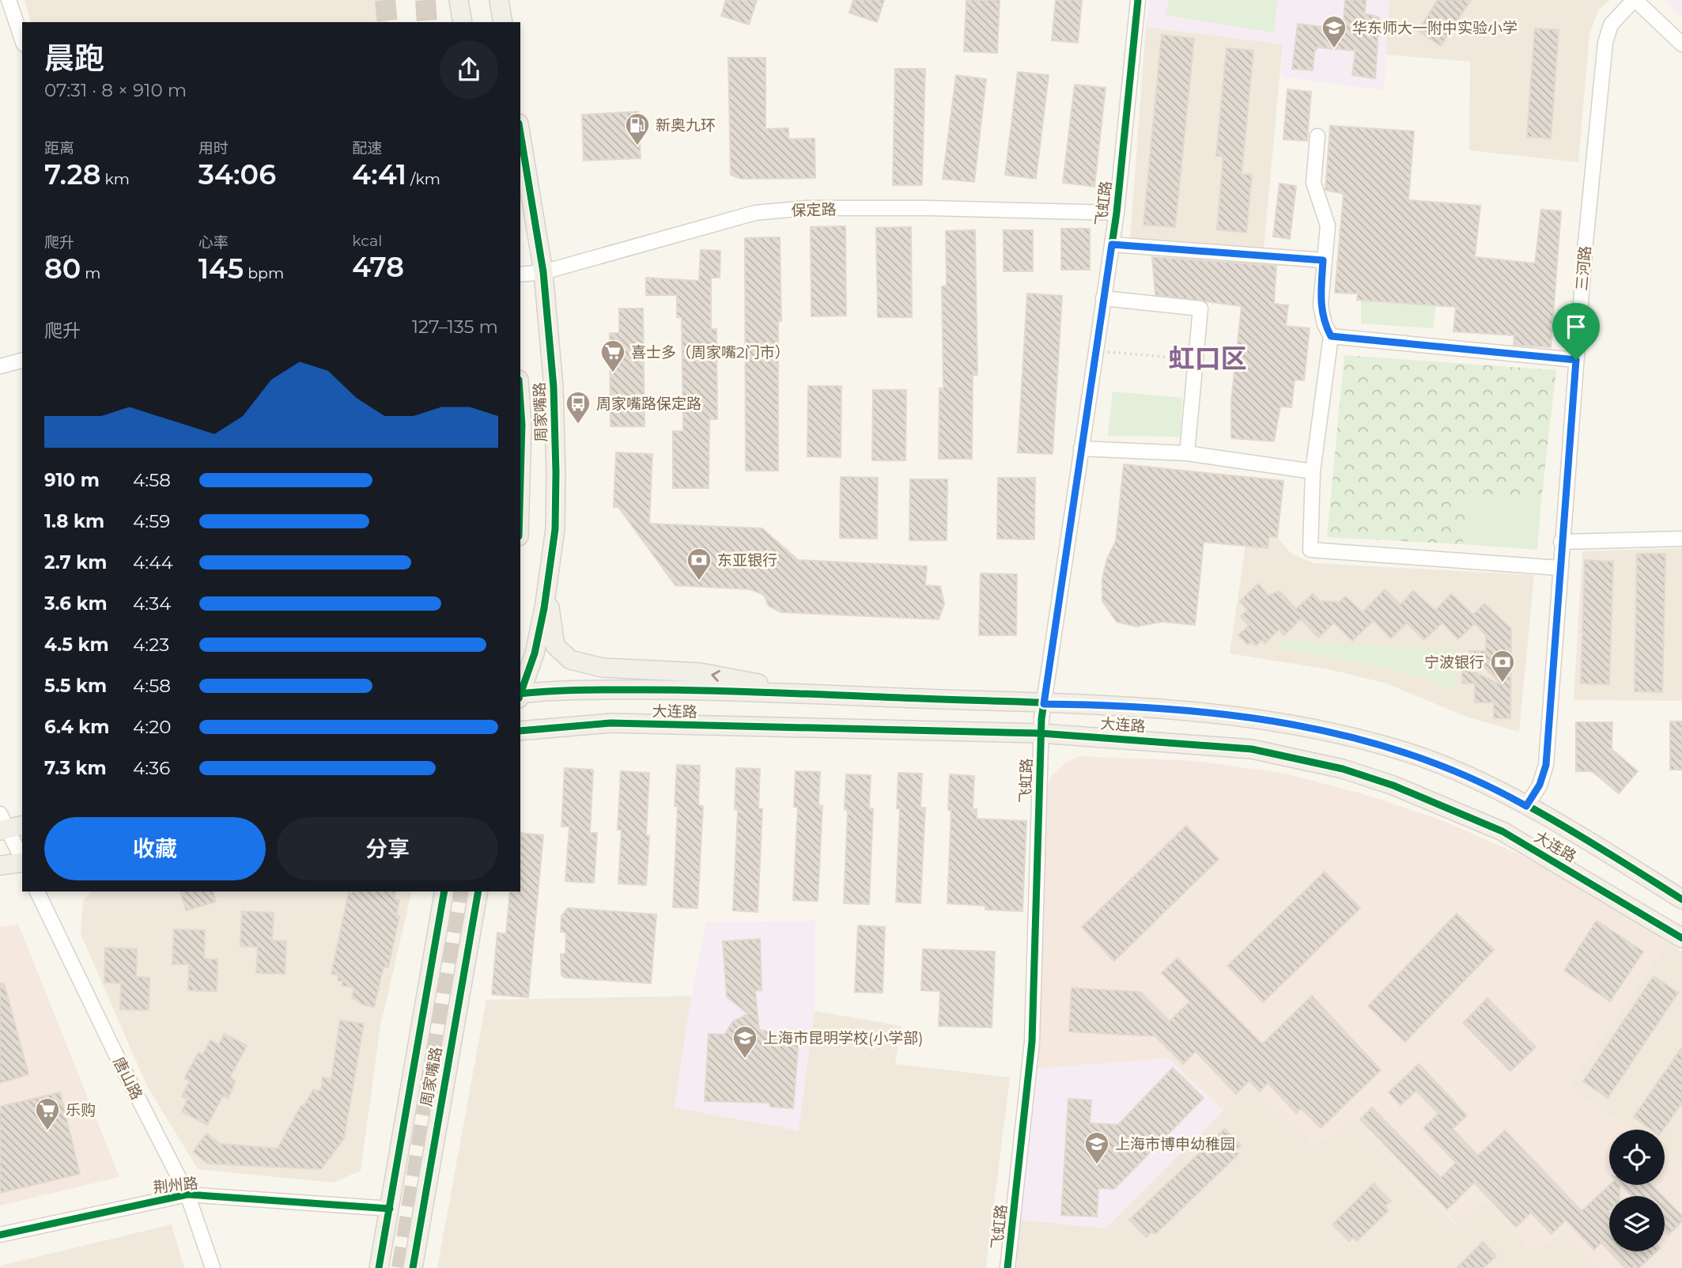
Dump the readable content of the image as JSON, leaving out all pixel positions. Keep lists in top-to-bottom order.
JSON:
{
  "streets": {
    "main road": ["周家嘴路", "大连路"],
    "street": [
      "飞虹路",
      "保定路",
      "三河路",
      "唐山路",
      "荆州路"
    ]
  },
  "crossings": [
    ["飞虹路", "保定路"],
    ["飞虹路", "大连路"],
    ["保定路", "周家嘴路"],
    ["三河路", "大连路"],
    ["周家嘴路", "荆州路"],
    ["唐山路", "荆州路"]
  ],
  "districts": ["虹口区"],
  "places": {
    "school or university": ["华东师大一附中实验小学", "上海市昆明学校(小学部)", "上海市博申幼稚园"],
    "fuel station": ["新奥九环"],
    "supermarket": ["喜士多（周家嘴2门市）", "乐购"],
    "bus stop": ["周家嘴路保定路"],
    "bank": ["东亚银行", "宁波银行"]
  },
  "page": {
    "heading": ["晨跑", "07:31 · 8 × 910 m"],
    "stats": [
      ["距离", "7.28 km"],
      ["用时", "34:06"],
      ["配速", "4:41 /km"],
      ["爬升", "80 m"],
      ["心率", "145 bpm"],
      ["kcal", "478"]
    ],
    "chart": ["爬升", "127–135 m"],
    "list": [
      {
        "name": "910 m",
        "note": "4:58"
      },
      {
        "name": "1.8 km",
        "note": "4:59"
      },
      {
        "name": "2.7 km",
        "note": "4:44"
      },
      {
        "name": "3.6 km",
        "note": "4:34"
      },
      {
        "name": "4.5 km",
        "note": "4:23"
      },
      {
        "name": "5.5 km",
        "note": "4:58"
      },
      {
        "name": "6.4 km",
        "note": "4:20"
      },
      {
        "name": "7.3 km",
        "note": "4:36"
      }
    ],
    "buttons": ["收藏", "分享"]
  }
}
